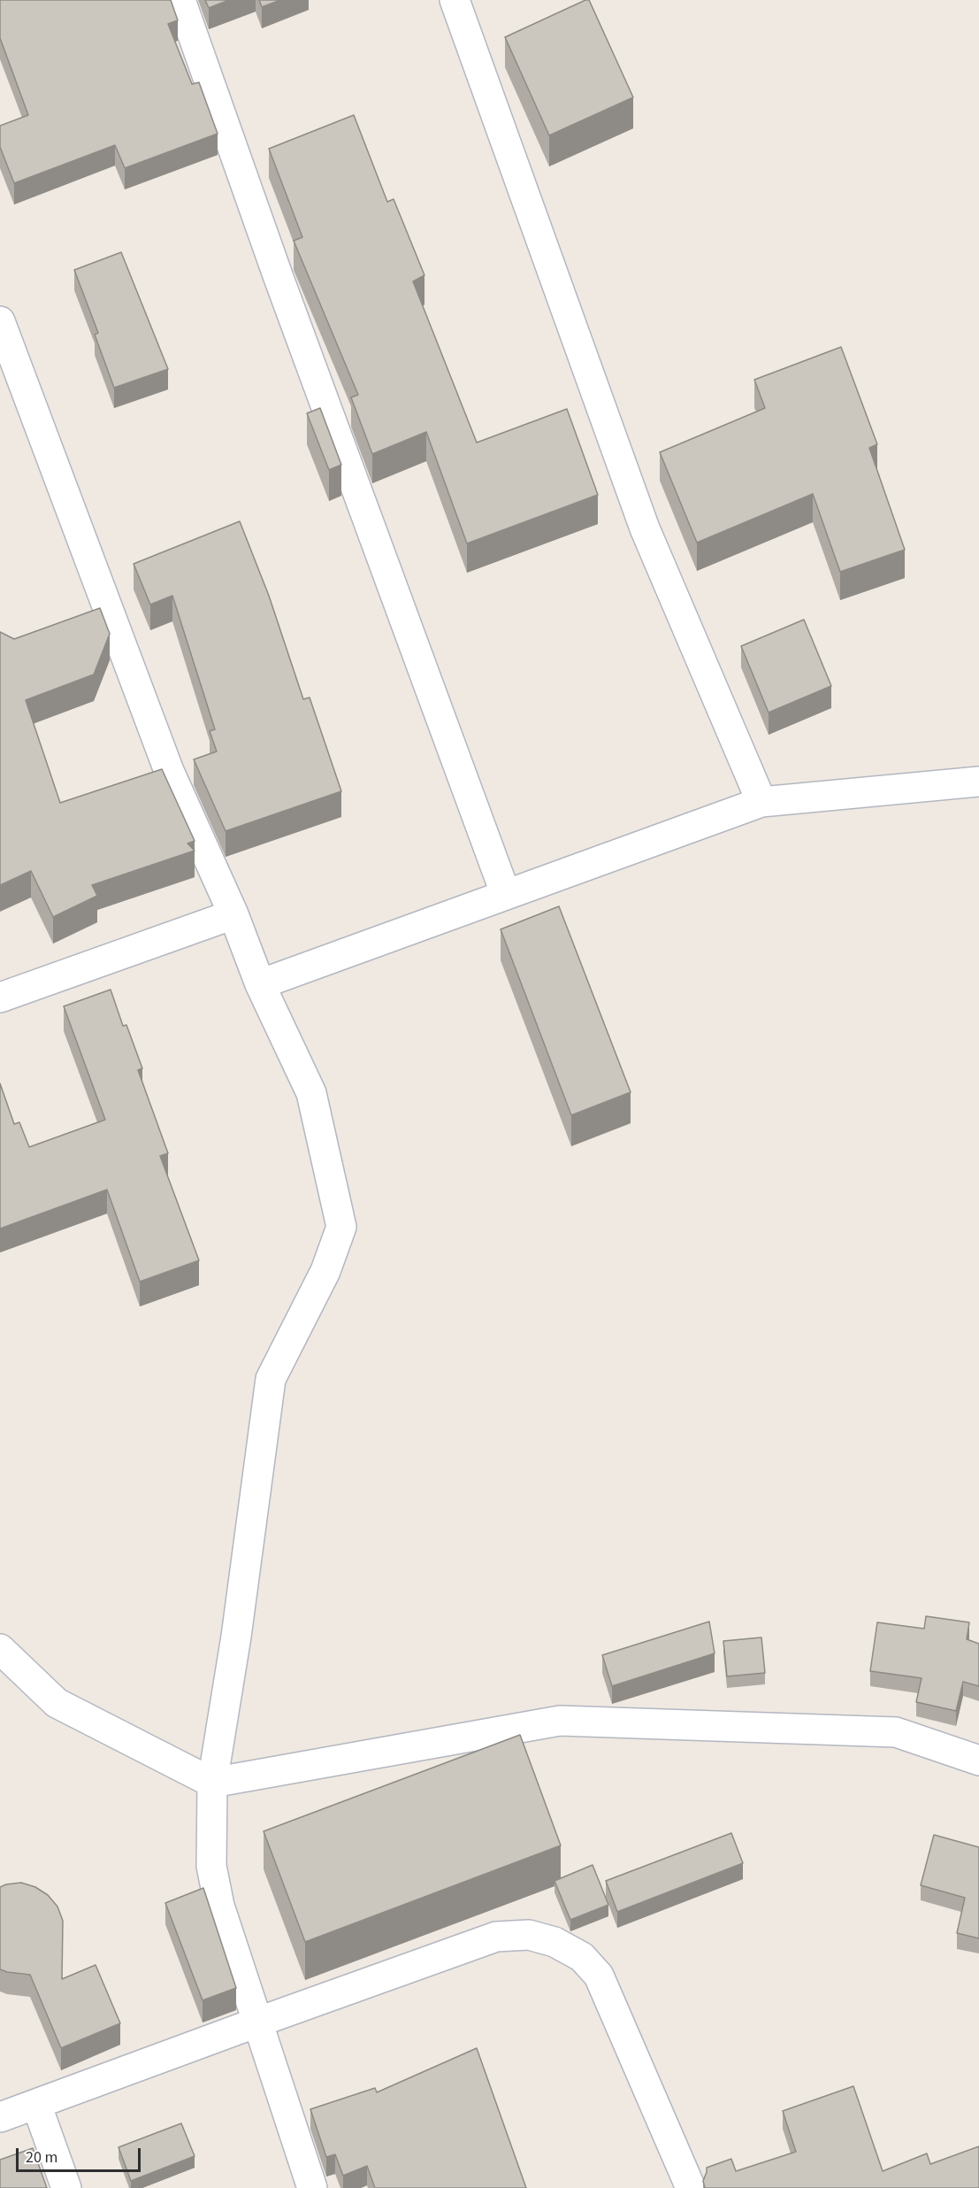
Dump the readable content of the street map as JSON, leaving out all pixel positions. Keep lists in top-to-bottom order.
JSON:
{
  "scale_bar": "20 m"
}
